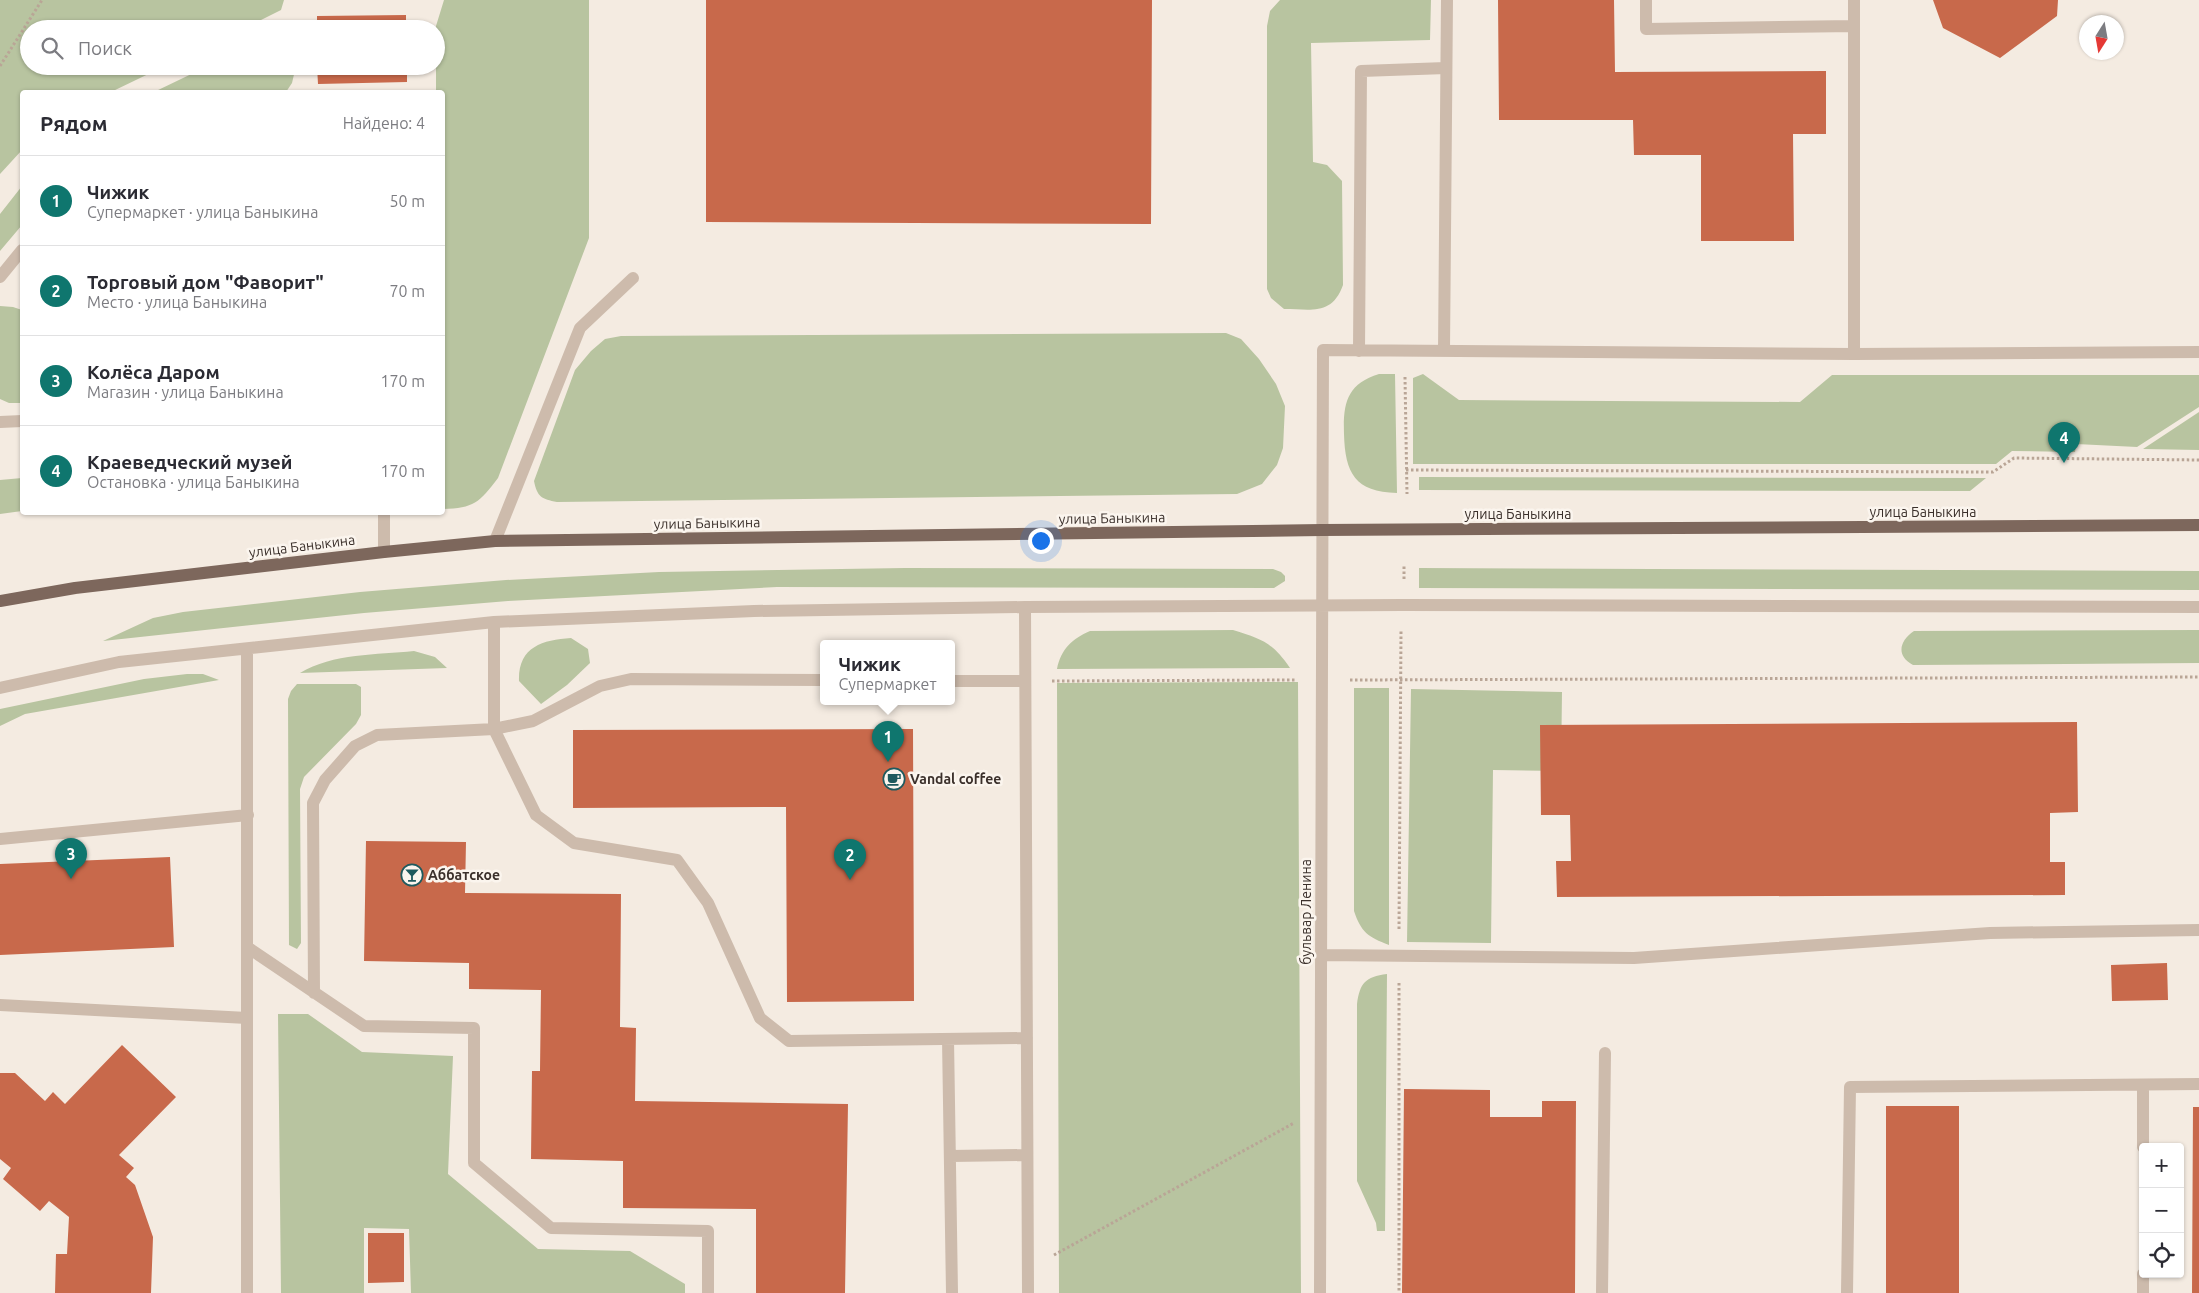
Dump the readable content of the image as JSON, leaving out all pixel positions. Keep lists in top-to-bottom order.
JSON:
{
  "streets": {
    "main road": ["улица Баныкина"],
    "street": ["бульвар Ленина"]
  },
  "crossings": [
    ["улица Баныкина", "бульвар Ленина"]
  ],
  "places": {
    "cafe": ["Vandal coffee"],
    "bar": ["Аббатское"]
  },
  "north": "bottom",
  "page": {
    "search": "Поиск",
    "heading": ["Рядом", "Найдено: 4"],
    "list": [
      {
        "mark": "1",
        "name": "Чижик",
        "note": "Супермаркет · улица Баныкина",
        "value": "50 m"
      },
      {
        "mark": "2",
        "name": "Торговый дом \"Фаворит\"",
        "note": "Место · улица Баныкина",
        "value": "70 m"
      },
      {
        "mark": "3",
        "name": "Колёса Даром",
        "note": "Магазин · улица Баныкина",
        "value": "170 m"
      },
      {
        "mark": "4",
        "name": "Краеведческий музей",
        "note": "Остановка · улица Баныкина",
        "value": "170 m"
      }
    ],
    "pins": [
      "4",
      "1",
      "3",
      "2"
    ],
    "popup": ["Чижик", "Супермаркет"],
    "map_buttons": ["+", "−"]
  }
}
